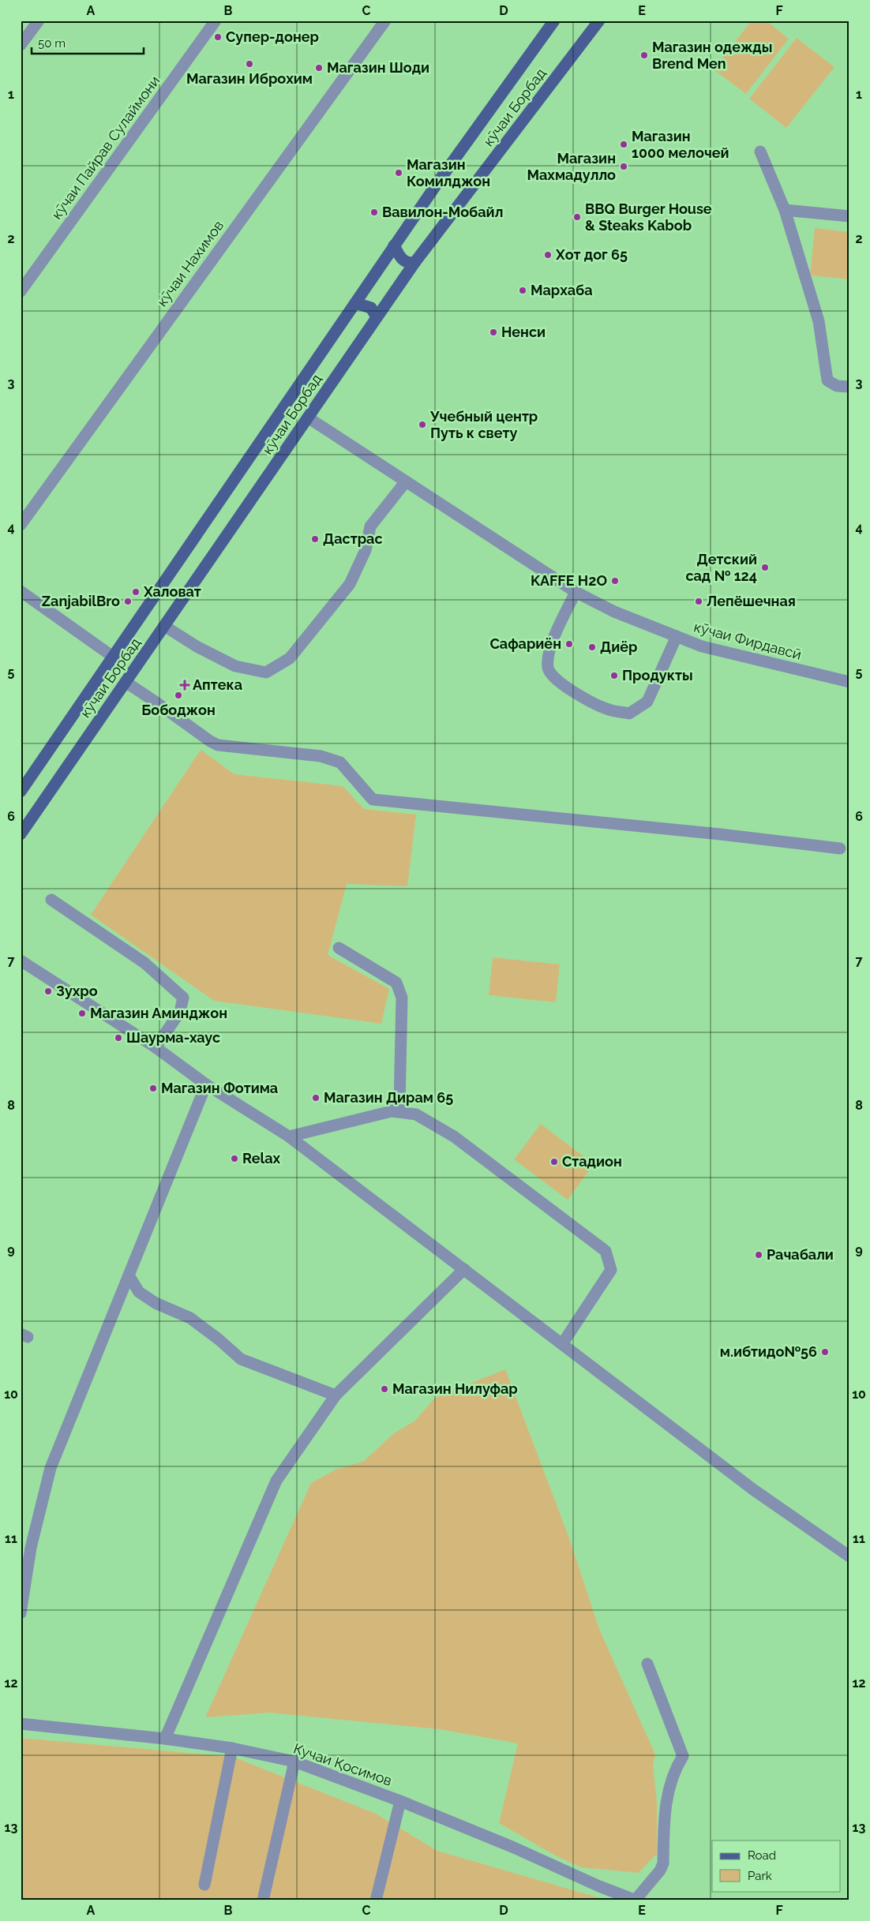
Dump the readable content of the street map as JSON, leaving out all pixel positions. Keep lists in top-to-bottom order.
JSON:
{
  "streets": {
    "main road": ["кӯчаи Борбад"],
    "street": [
      "кӯчаи Пайрав Сулаймони",
      "кӯчаи Нахимов",
      "кӯчаи Фирдавсӣ",
      "Кучаи Қосимов"
    ]
  },
  "crossings": [
    ["кӯчаи Борбад", "кӯчаи Фирдавсӣ"]
  ],
  "places": {
    "other": [
      "Супер-донер",
      "Магазин одежды Brend Men",
      "Магазин Иброхим",
      "Магазин Шоди",
      "Магазин 1000 мелочей",
      "Магазин Махмадулло",
      "Магазин Комилджон",
      "Вавилон-Мобайл",
      "BBQ Burger House & Steaks Kabob",
      "Хот дог 65",
      "Мархаба",
      "Ненси",
      "Учебный центр Путь к свету",
      "Дастрас",
      "Детский сад № 124",
      "KAFFE H2O",
      "Халоват",
      "ZanjabilBro",
      "Лепёшечная",
      "Сафариëн",
      "Диëр",
      "Продукты",
      "Бободжон",
      "Зухро",
      "Магазин Аминджон",
      "Шаурма-хаус",
      "Магазин Фотима",
      "Магазин Дирам 65",
      "Relax",
      "Стадион",
      "Рачабали",
      "м.ибтидо№56",
      "Магазин Нилуфар"
    ],
    "health": ["Аптека"]
  },
  "legend": ["Road", "Park"],
  "scale_bar": "50 m",
  "grid": {
    "columns": [
      "A",
      "B",
      "C",
      "D",
      "E",
      "F"
    ],
    "rows": [
      "1",
      "2",
      "3",
      "4",
      "5",
      "6",
      "7",
      "8",
      "9",
      "10",
      "11",
      "12",
      "13"
    ]
  }
}
